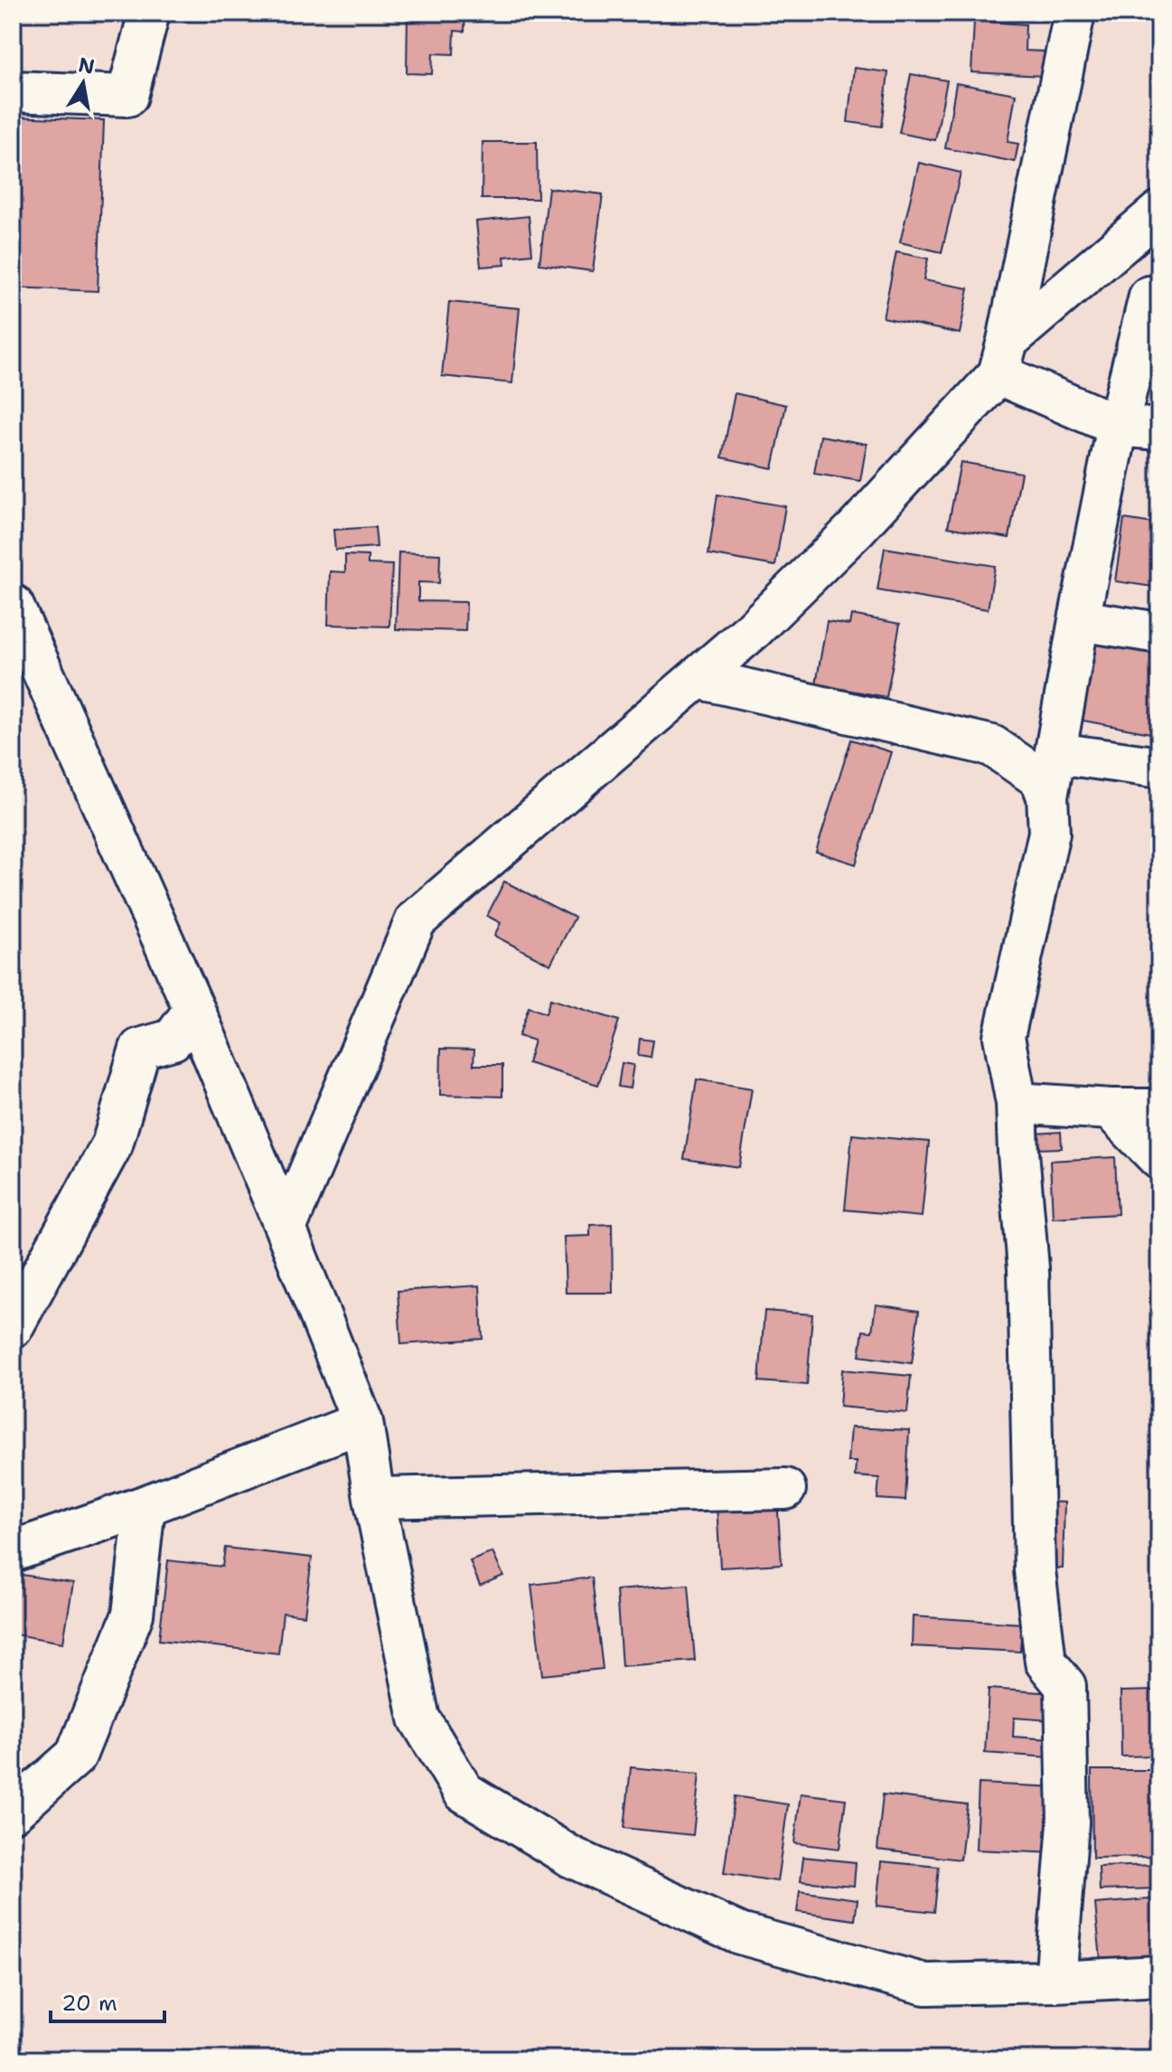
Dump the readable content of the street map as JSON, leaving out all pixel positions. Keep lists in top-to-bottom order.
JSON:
{
  "scale_bar": "20 m",
  "north": "top"
}
